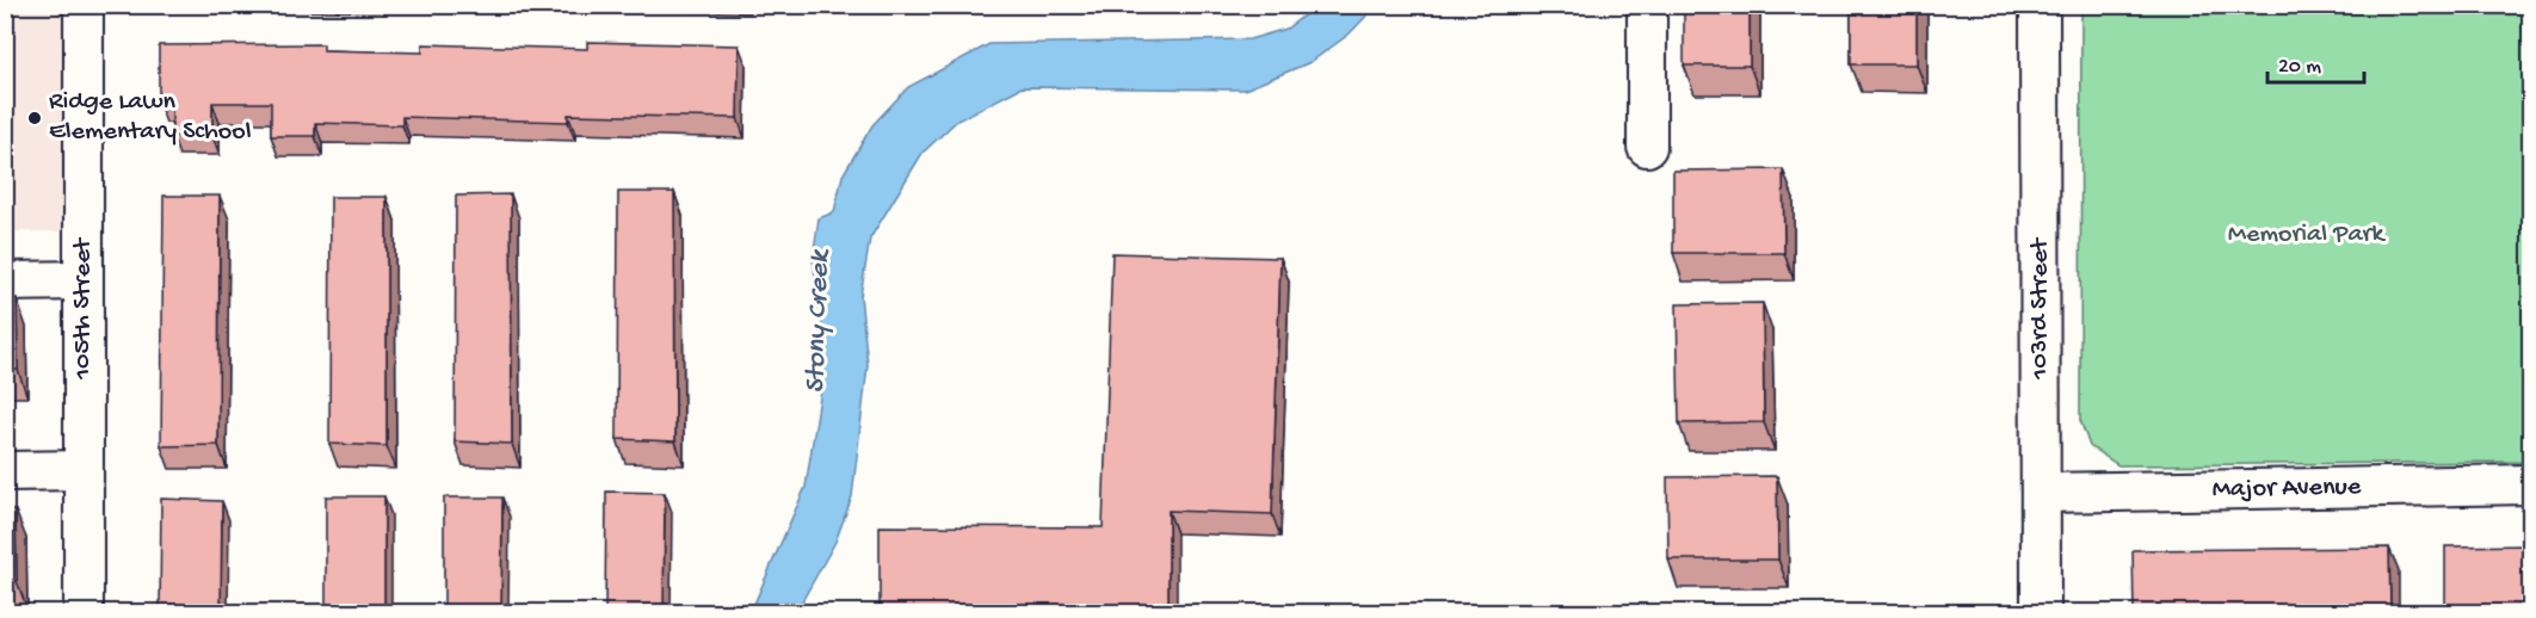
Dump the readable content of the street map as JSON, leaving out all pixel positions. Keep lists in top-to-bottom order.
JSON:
{
  "streets": {
    "street": ["105th Street", "103rd Street", "Major Avenue"]
  },
  "crossings": [
    ["103rd Street", "Major Avenue"]
  ],
  "water": ["Stony Creek"],
  "parks": ["Memorial Park"],
  "places": ["Ridge Lawn Elementary School"],
  "scale_bar": "20 m"
}
